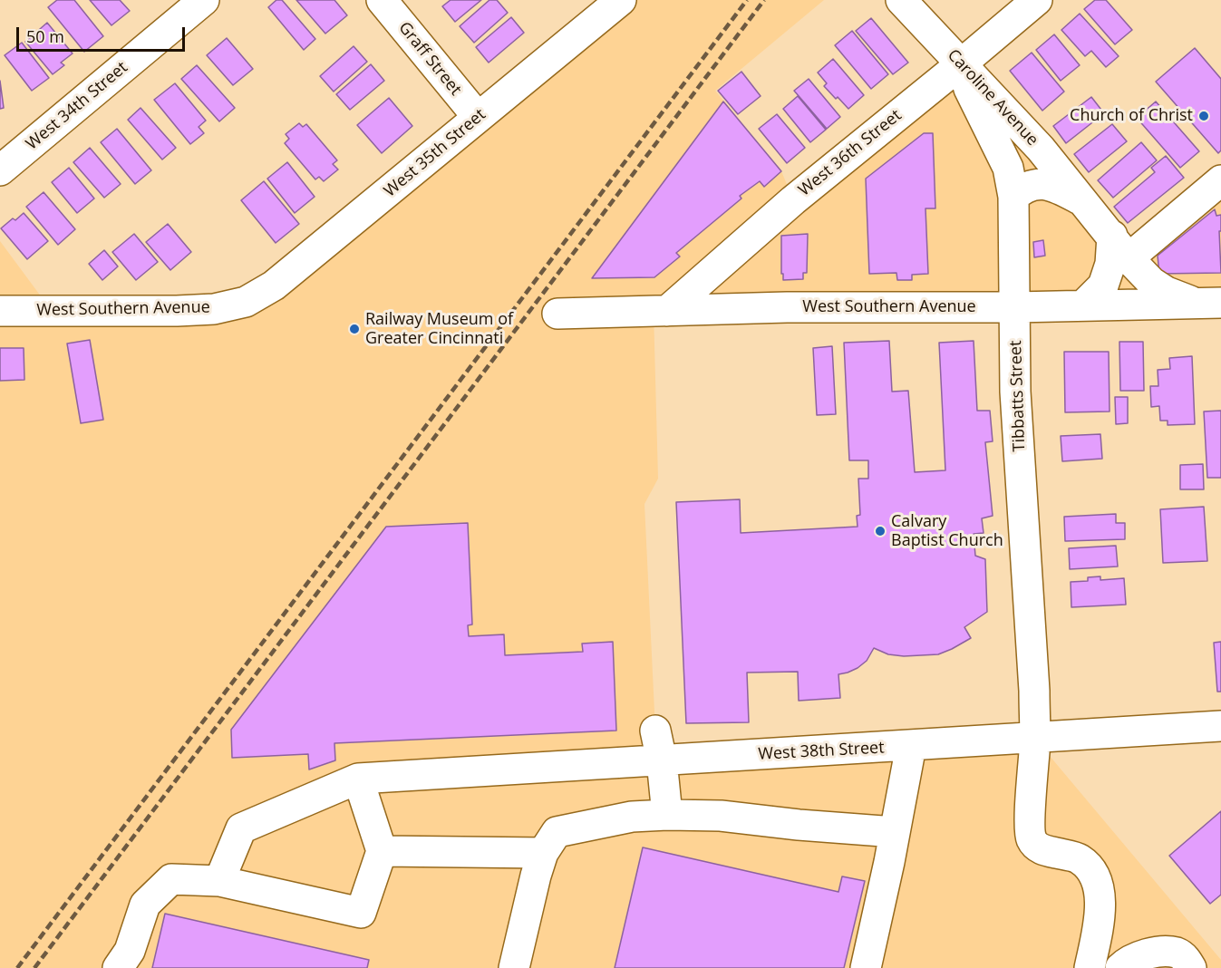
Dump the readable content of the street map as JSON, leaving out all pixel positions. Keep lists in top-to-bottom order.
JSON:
{
  "streets": {
    "street": [
      "Graff Street",
      "Caroline Avenue",
      "West 34th Street",
      "West 35th Street",
      "West 36th Street",
      "West Southern Avenue",
      "Tibbatts Street",
      "West 38th Street"
    ]
  },
  "crossings": [
    ["Graff Street", "West 35th Street"],
    ["Caroline Avenue", "West 36th Street"],
    ["Caroline Avenue", "West Southern Avenue"],
    ["Caroline Avenue", "Tibbatts Street"],
    ["West 35th Street", "West Southern Avenue"],
    ["West 36th Street", "West Southern Avenue"],
    ["West 36th Street", "Tibbatts Street"],
    ["West Southern Avenue", "Tibbatts Street"],
    ["Tibbatts Street", "West 38th Street"]
  ],
  "places": ["Church of Christ", "Railway Museum of Greater Cincinnati", "Calvary Baptist Church"],
  "scale_bar": "50 m"
}
